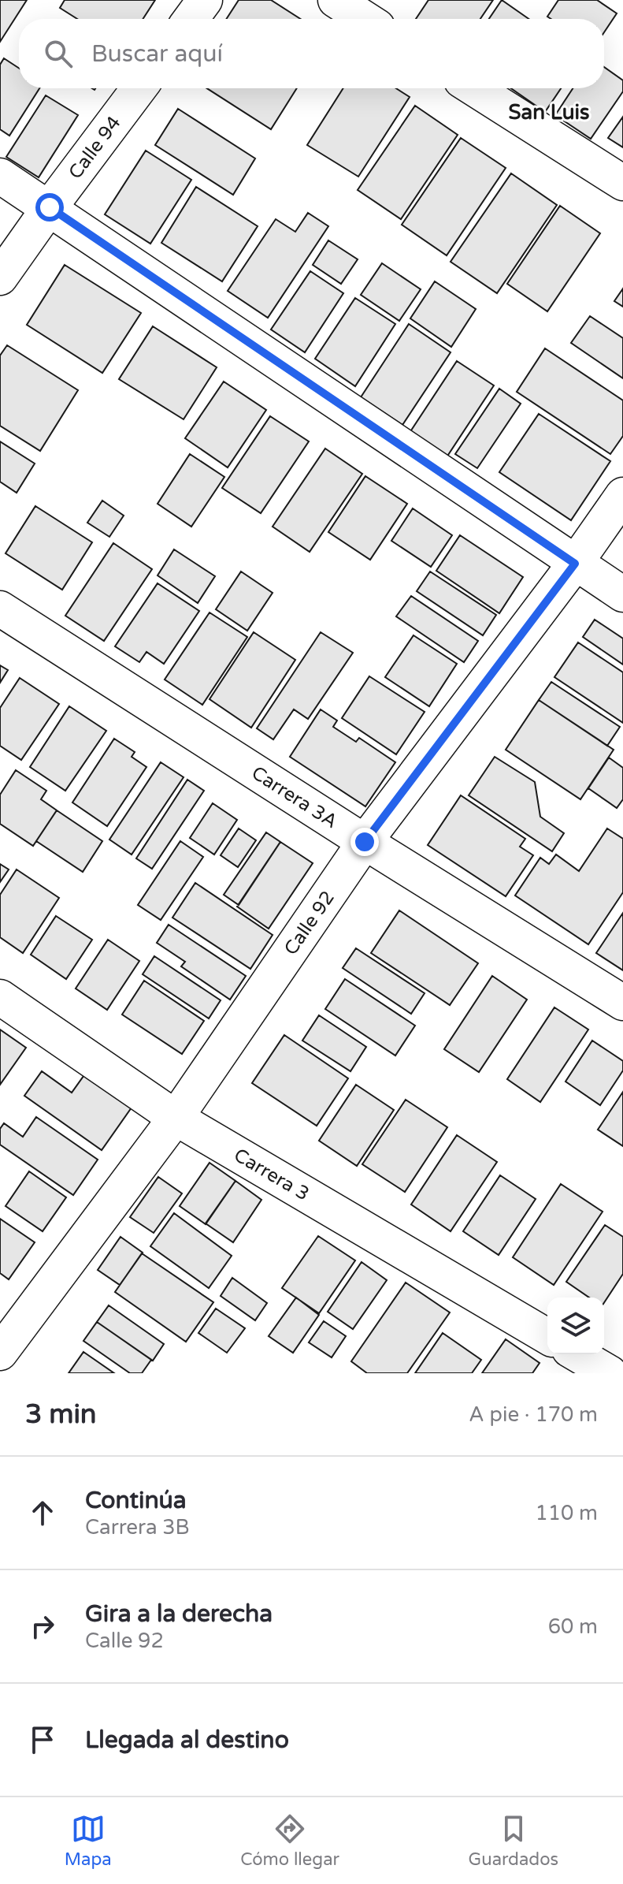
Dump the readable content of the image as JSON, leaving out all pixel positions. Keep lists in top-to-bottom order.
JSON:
{
  "streets": {
    "street": [
      "Calle 94",
      "Carrera 3A",
      "Calle 92",
      "Carrera 3"
    ]
  },
  "crossings": [
    ["Carrera 3A", "Calle 92"],
    ["Calle 92", "Carrera 3"]
  ],
  "districts": ["San Luis"],
  "page": {
    "search": "Buscar aquí",
    "heading": ["3 min", "A pie · 170 m"],
    "list": [
      ["Continúa", "Carrera 3B", "110 m"],
      ["Gira a la derecha", "Calle 92", "60 m"],
      "Llegada al destino"
    ],
    "nav": ["Mapa", "Cómo llegar", "Guardados"]
  }
}
